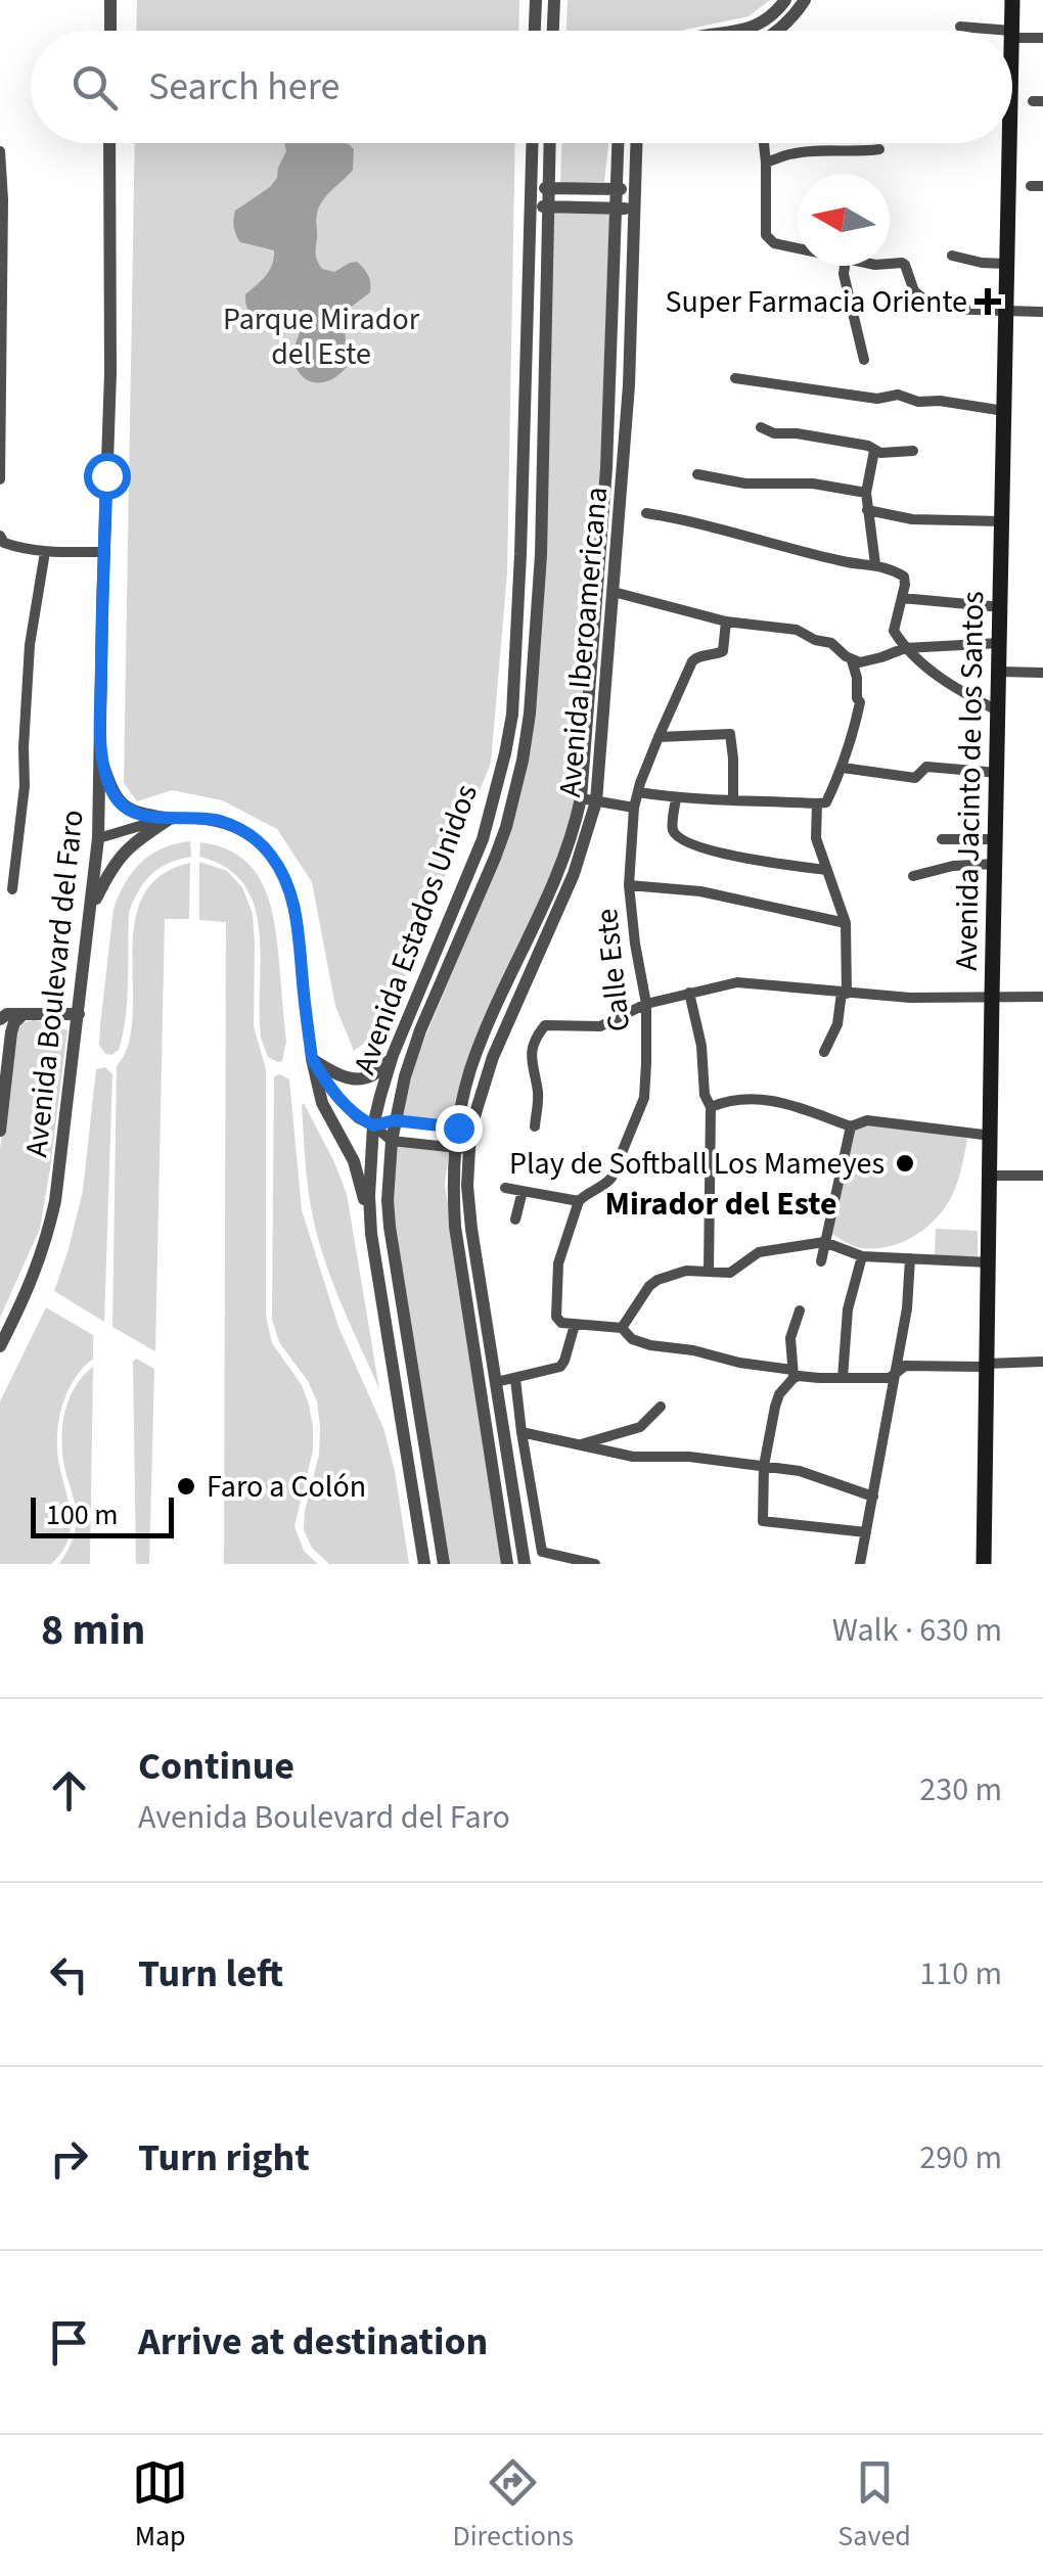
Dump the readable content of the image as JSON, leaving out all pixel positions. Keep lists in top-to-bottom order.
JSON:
{
  "streets": {
    "main road": ["Avenida Jacinto de los Santos"],
    "street": [
      "Avenida Iberoamericana",
      "Avenida Estados Unidos",
      "Calle Este",
      "Avenida Boulevard del Faro"
    ]
  },
  "districts": ["Mirador del Este"],
  "parks": ["Parque Mirador del Este"],
  "places": {
    "health": ["Super Farmacia Oriente"],
    "other": ["Play de Softball Los Mameyes", "Faro a Colón"]
  },
  "scale_bar": "100 m",
  "north": "left",
  "page": {
    "search": "Search here",
    "scale": "100 m",
    "heading": ["8 min", "Walk · 630 m"],
    "list": [
      ["Continue", "Avenida Boulevard del Faro", "230 m"],
      ["Turn left", "110 m"],
      ["Turn right", "290 m"],
      "Arrive at destination"
    ],
    "nav": ["Map", "Directions", "Saved"]
  }
}
